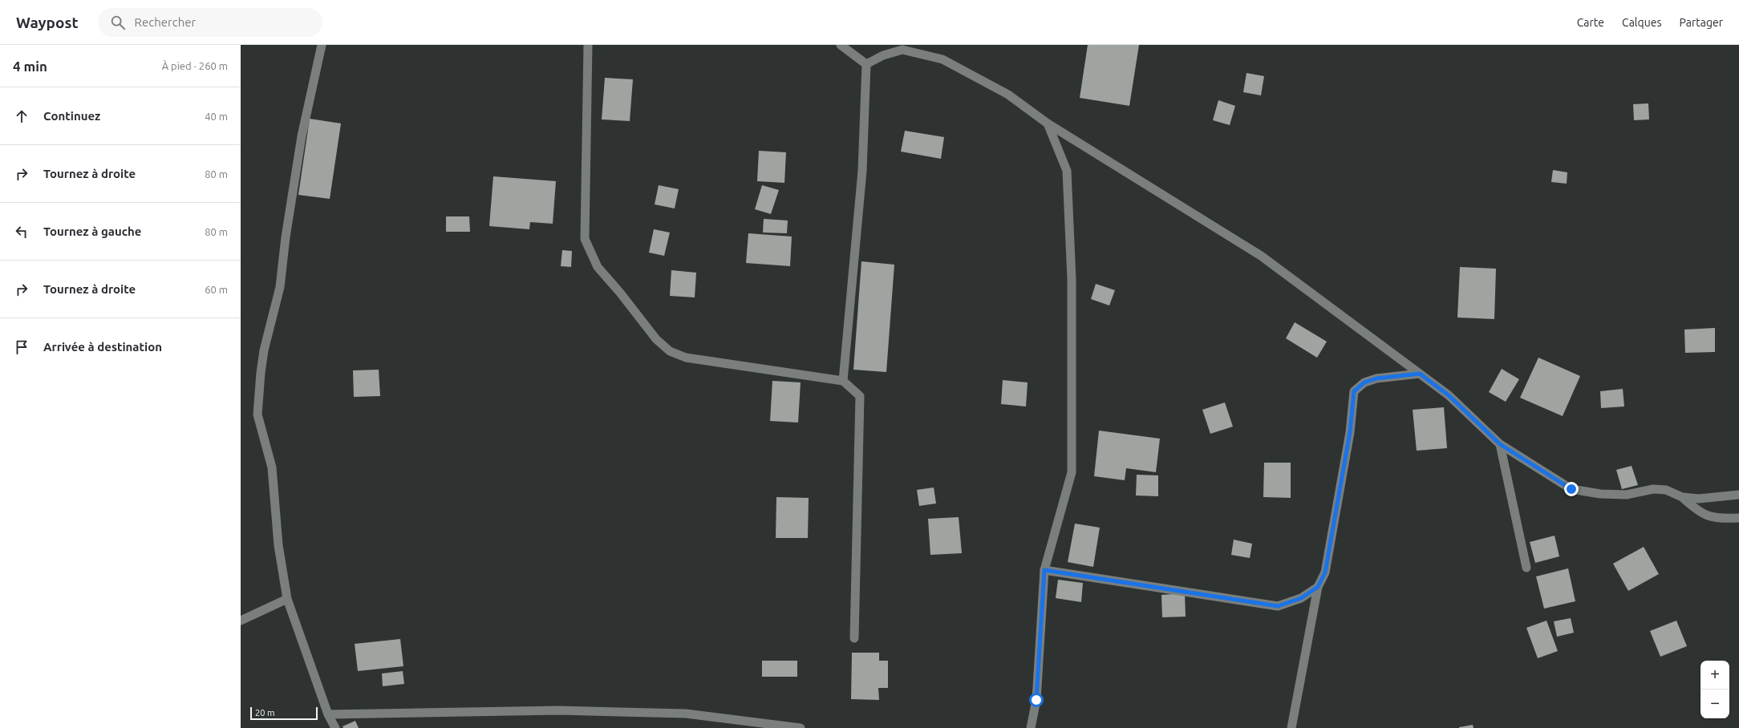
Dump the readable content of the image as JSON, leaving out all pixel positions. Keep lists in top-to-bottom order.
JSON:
{
  "scale_bar": "20 m",
  "page": {
    "header": "Waypost",
    "search": "Rechercher",
    "nav": ["Carte", "Calques", "Partager"],
    "heading": ["4 min", "À pied · 260 m"],
    "list": [
      ["Continuez", "40 m"],
      ["Tournez à droite", "80 m"],
      ["Tournez à gauche", "80 m"],
      ["Tournez à droite", "60 m"],
      "Arrivée à destination"
    ],
    "map_buttons": ["+", "−"],
    "scale": "20 m"
  }
}
